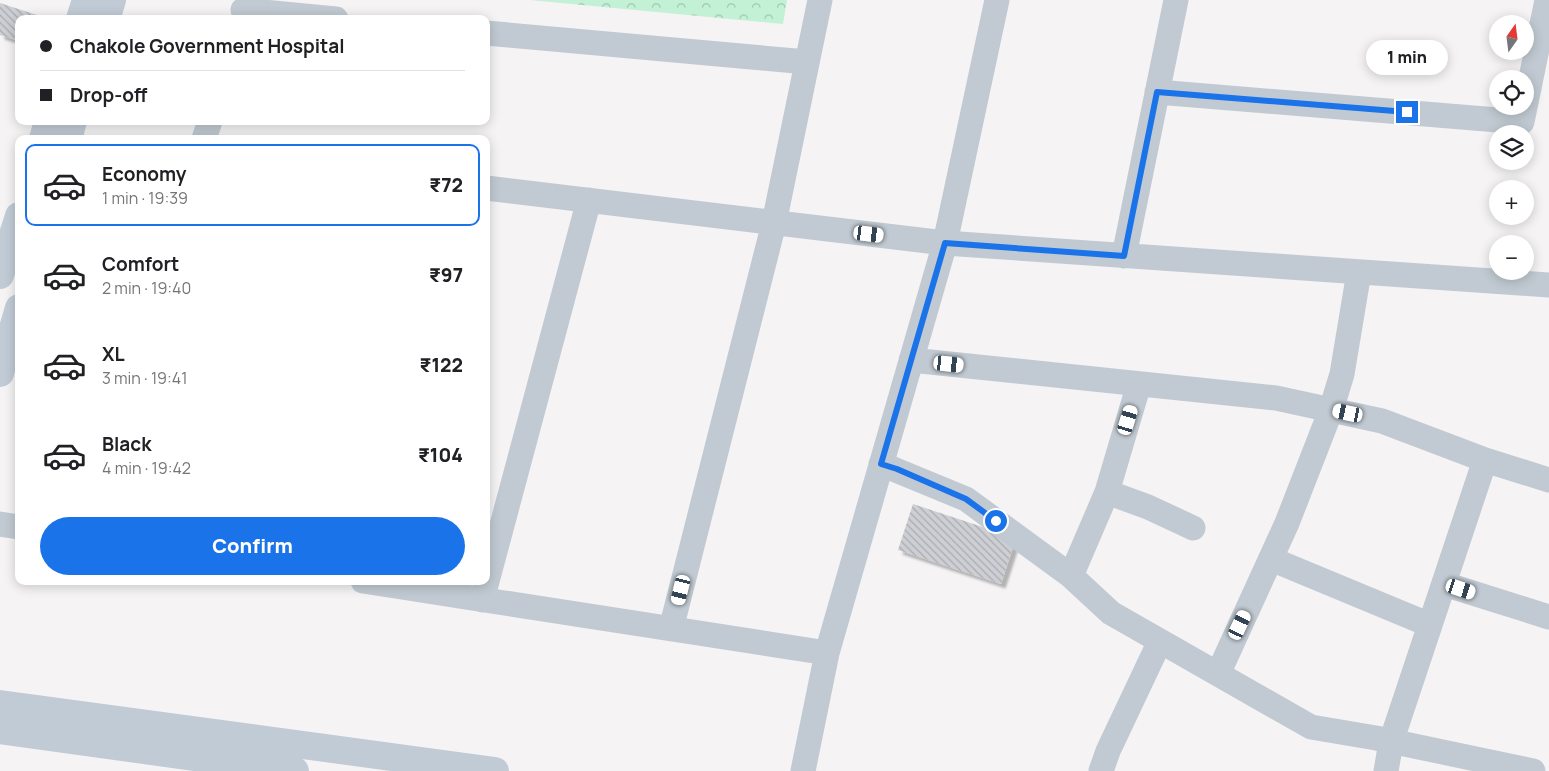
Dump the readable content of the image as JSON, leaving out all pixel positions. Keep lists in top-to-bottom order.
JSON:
{
  "north": "top",
  "page": {
    "map_buttons": ["+", "−"],
    "banner": ["Chakole Government Hospital", "Drop-off"],
    "bubble": "1 min",
    "list": [
      {
        "name": "Economy",
        "note": "1 min · 19:39",
        "value": "₹72"
      },
      {
        "name": "Comfort",
        "note": "2 min · 19:40",
        "value": "₹97"
      },
      {
        "name": "XL",
        "note": "3 min · 19:41",
        "value": "₹122"
      },
      {
        "name": "Black",
        "note": "4 min · 19:42",
        "value": "₹104"
      }
    ],
    "buttons": "Confirm"
  }
}
